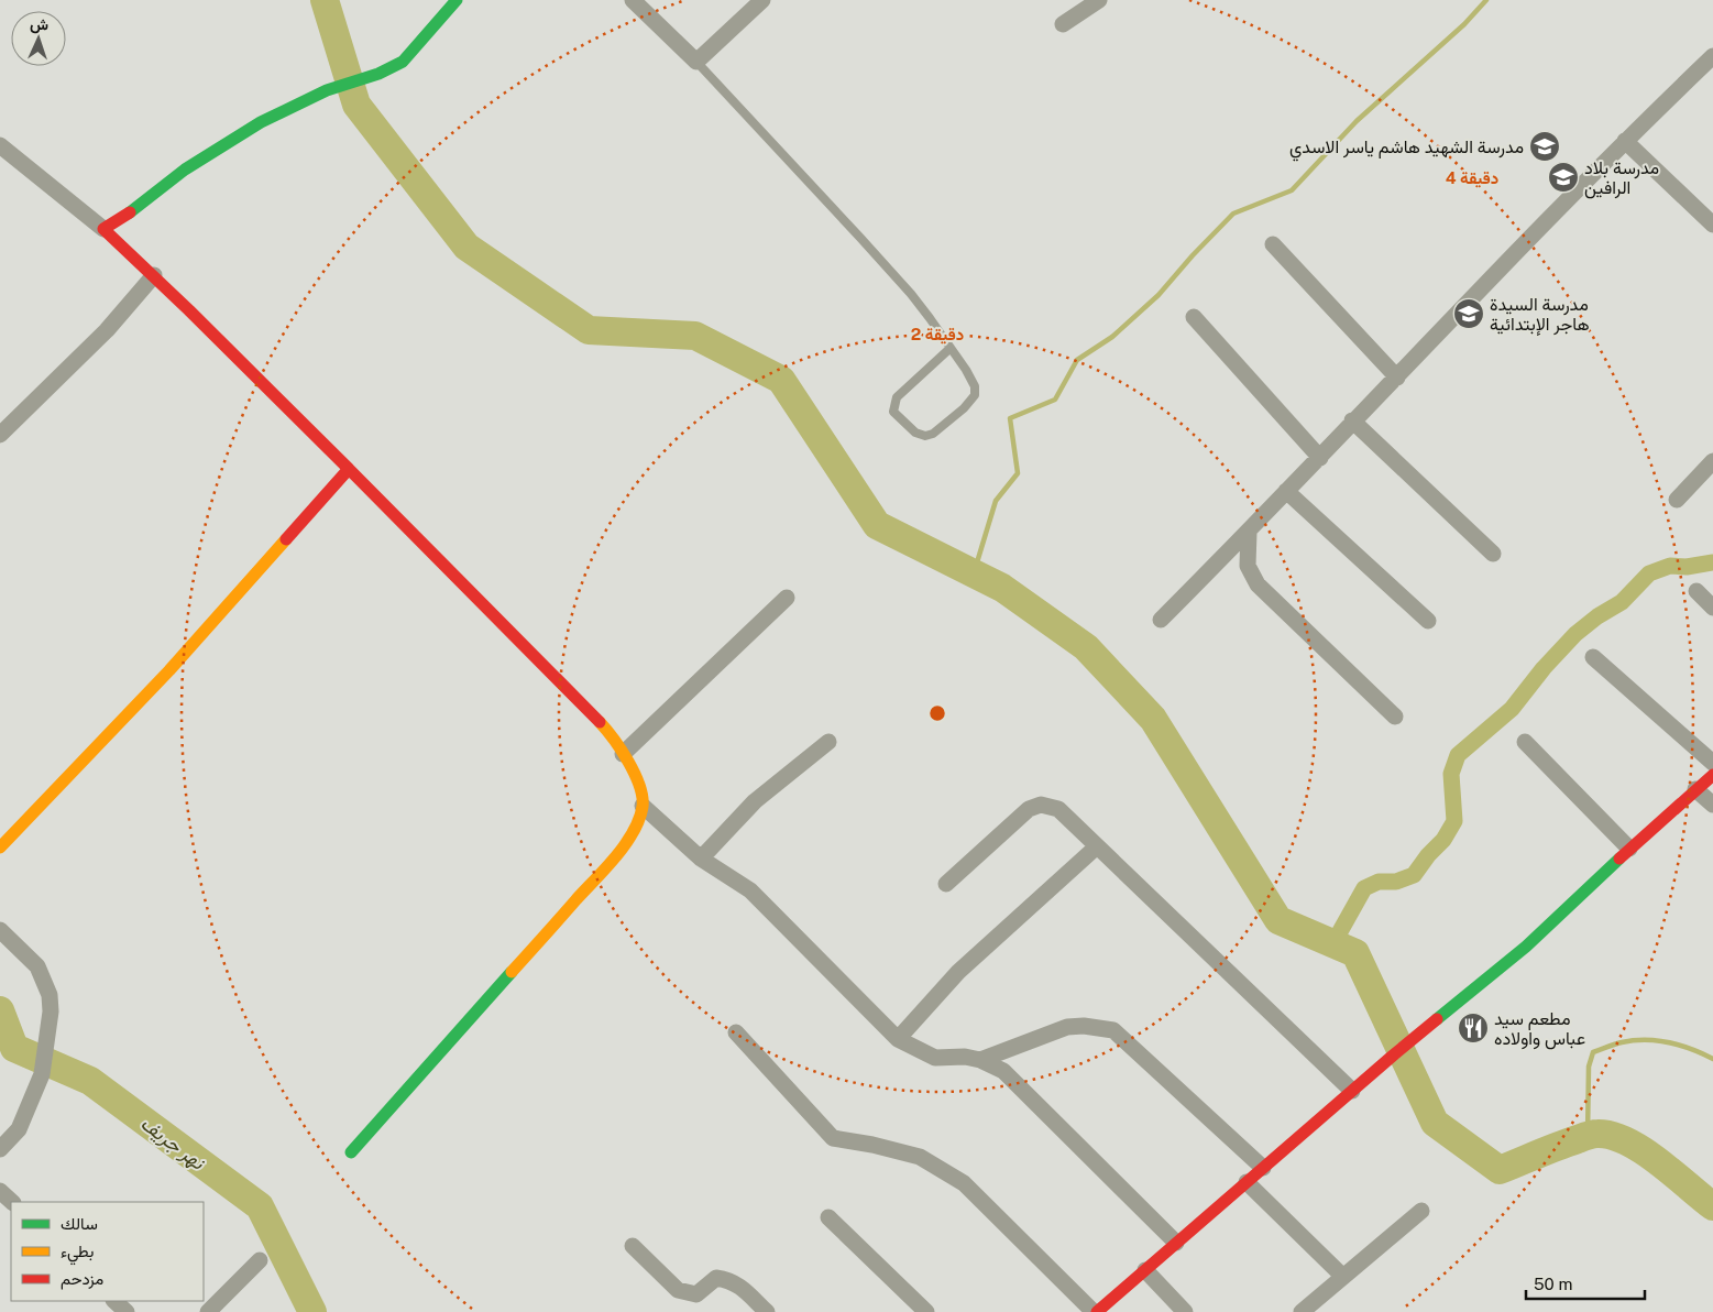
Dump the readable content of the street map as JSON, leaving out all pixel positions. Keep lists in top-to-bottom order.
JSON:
{
  "water": ["نهر جريف"],
  "places": {
    "school or university": ["مدرسة الشهيد هاشم ياسر الاسدي", "مدرسة بلاد الرافين", "مدرسة السيدة هاجر الإبتدائية"],
    "restaurant": ["مطعم سيد عباس واولاده"]
  },
  "legend": ["سالك", "بطيء", "مزدحم"],
  "scale_bar": "50 m",
  "north": "top",
  "rings": ["4 دقيقة", "2 دقيقة"]
}
